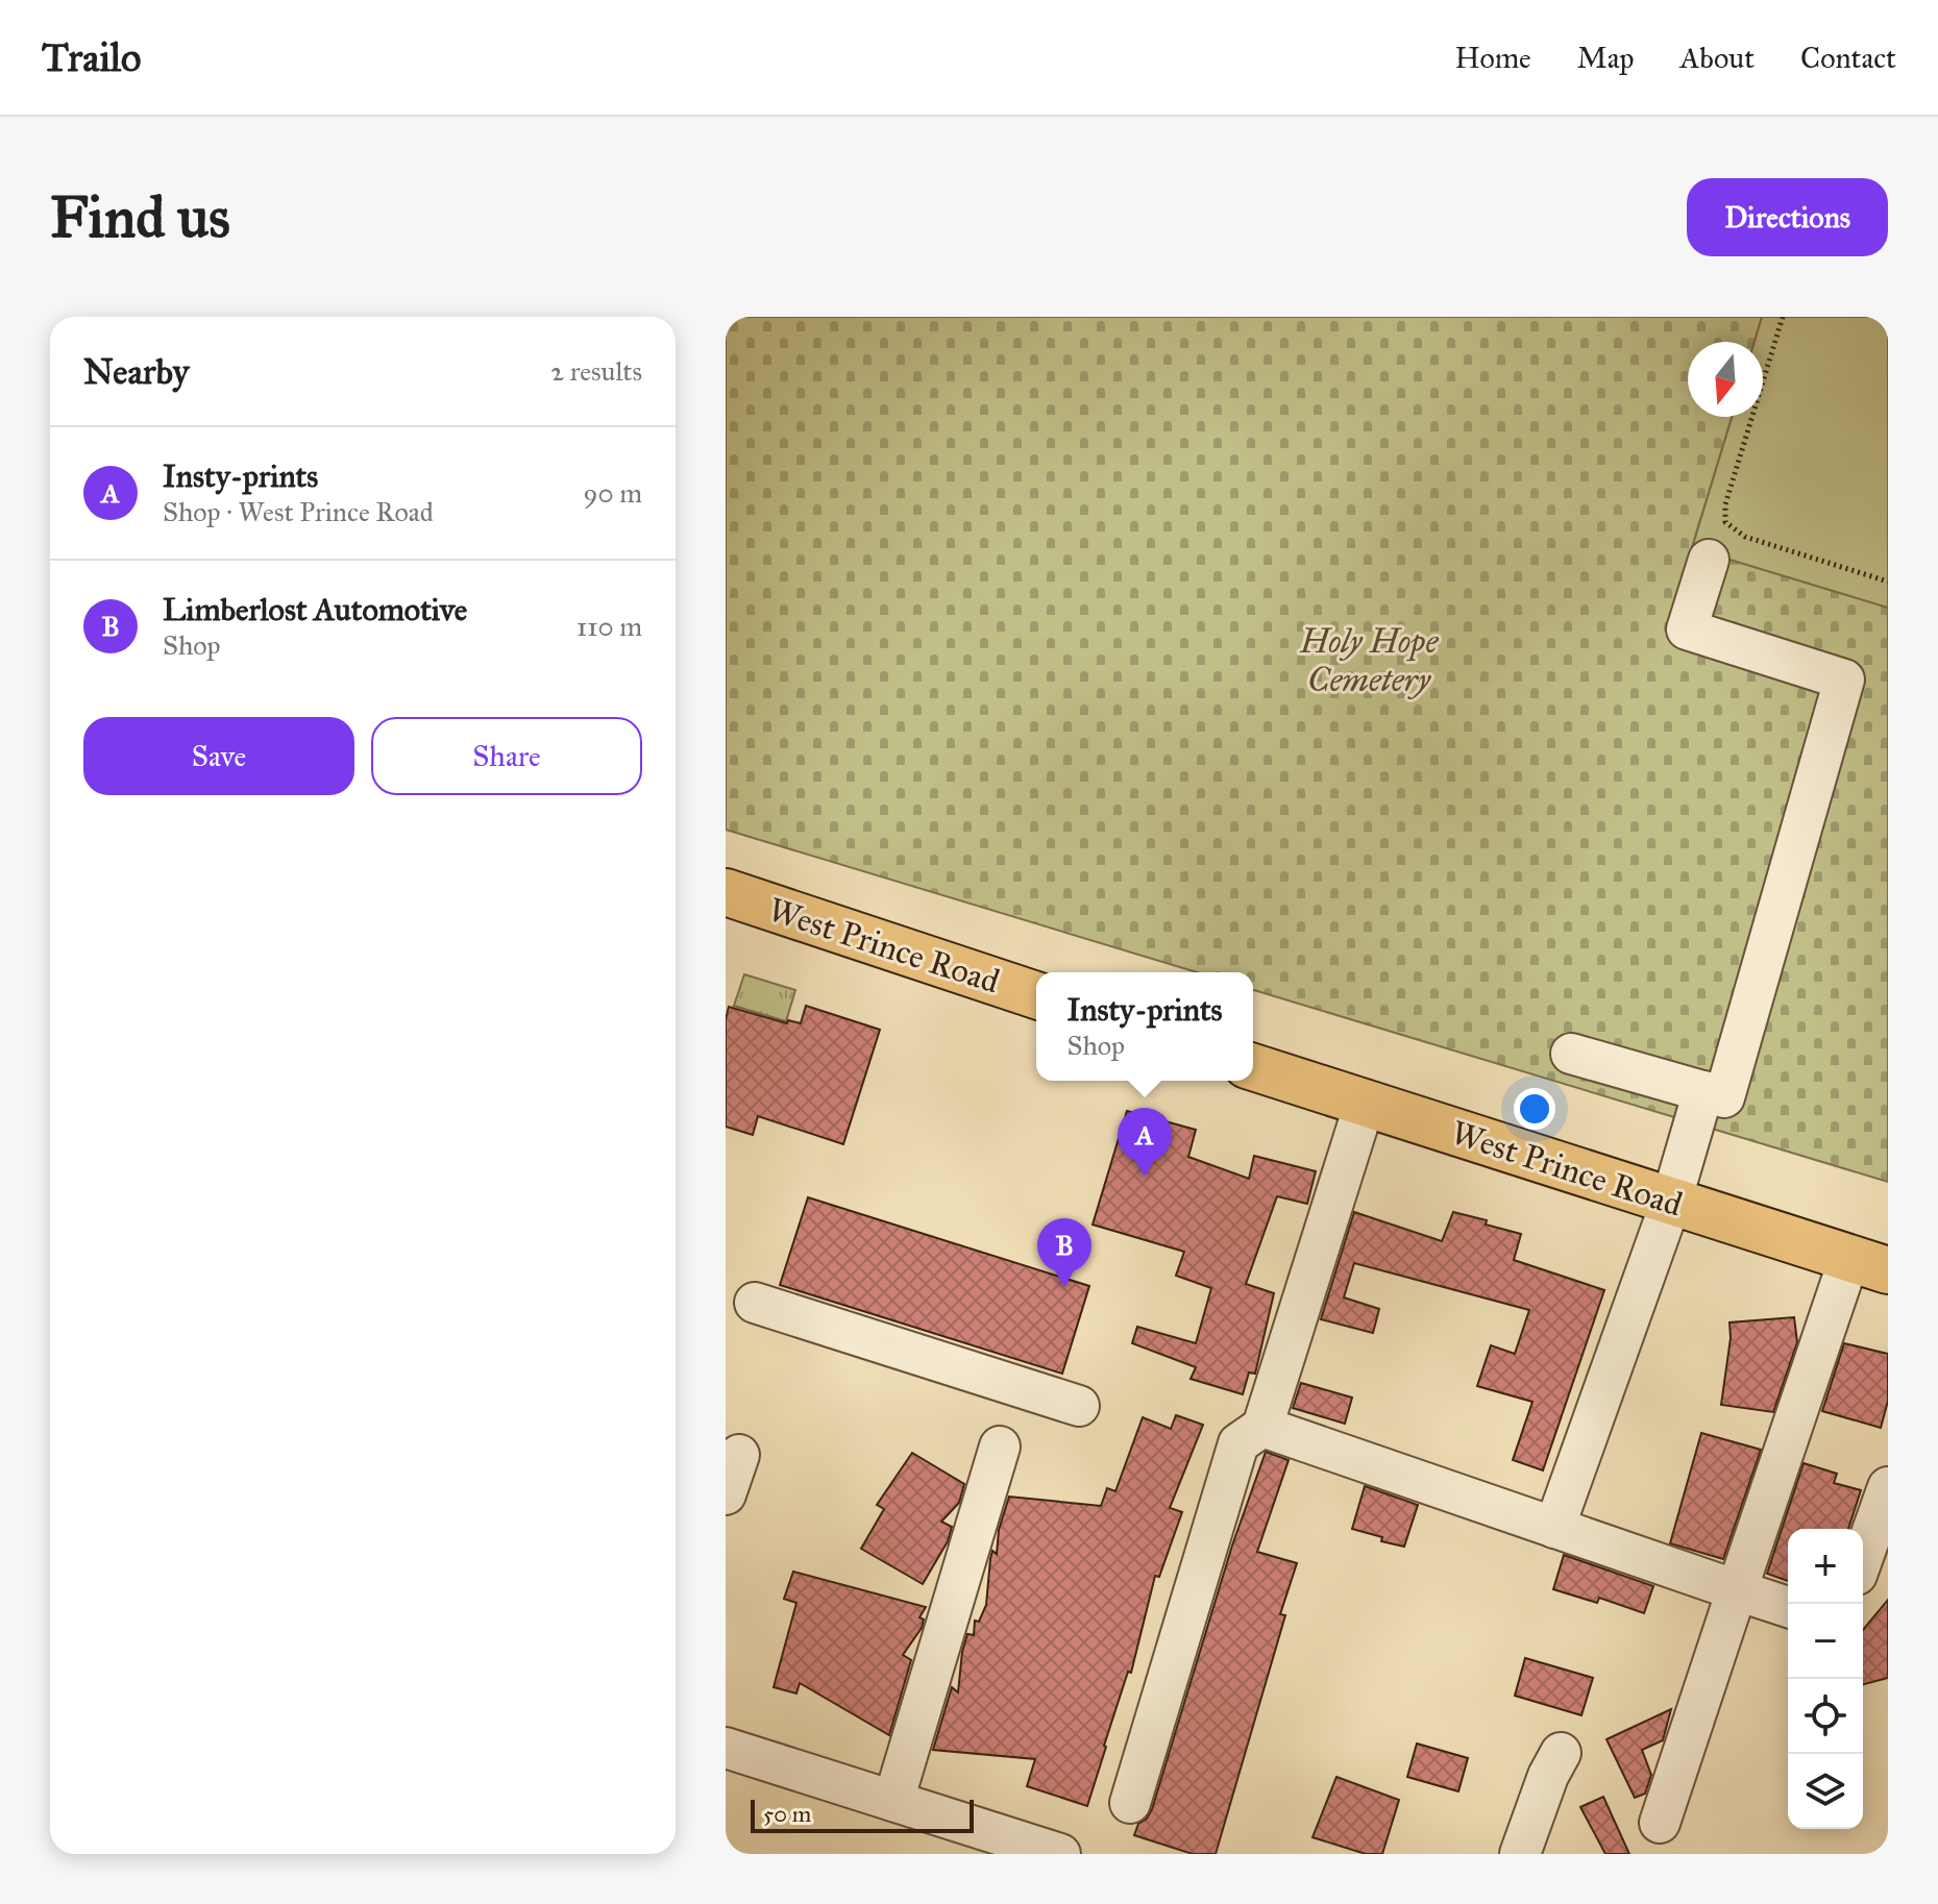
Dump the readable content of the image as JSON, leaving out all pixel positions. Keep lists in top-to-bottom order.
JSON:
{
  "streets": {
    "main road": ["West Prince Road"]
  },
  "parks": ["Holy Hope Cemetery"],
  "scale_bar": "50 m",
  "north": "bottom",
  "page": {
    "header": "Trailo",
    "nav": [
      "Home",
      "Map",
      "About",
      "Contact"
    ],
    "buttons": [
      "Directions",
      ["Save", "Share"]
    ],
    "title": "Find us",
    "heading": ["Nearby", "2 results"],
    "list": [
      {
        "mark": "A",
        "name": "Insty-prints",
        "note": "Shop · West Prince Road",
        "value": "90 m"
      },
      {
        "mark": "B",
        "name": "Limberlost Automotive",
        "note": "Shop",
        "value": "110 m"
      }
    ],
    "popup": ["Insty-prints", "Shop"],
    "pins": ["A", "B"],
    "map_buttons": ["+", "−"],
    "scale": "50 m"
  }
}
